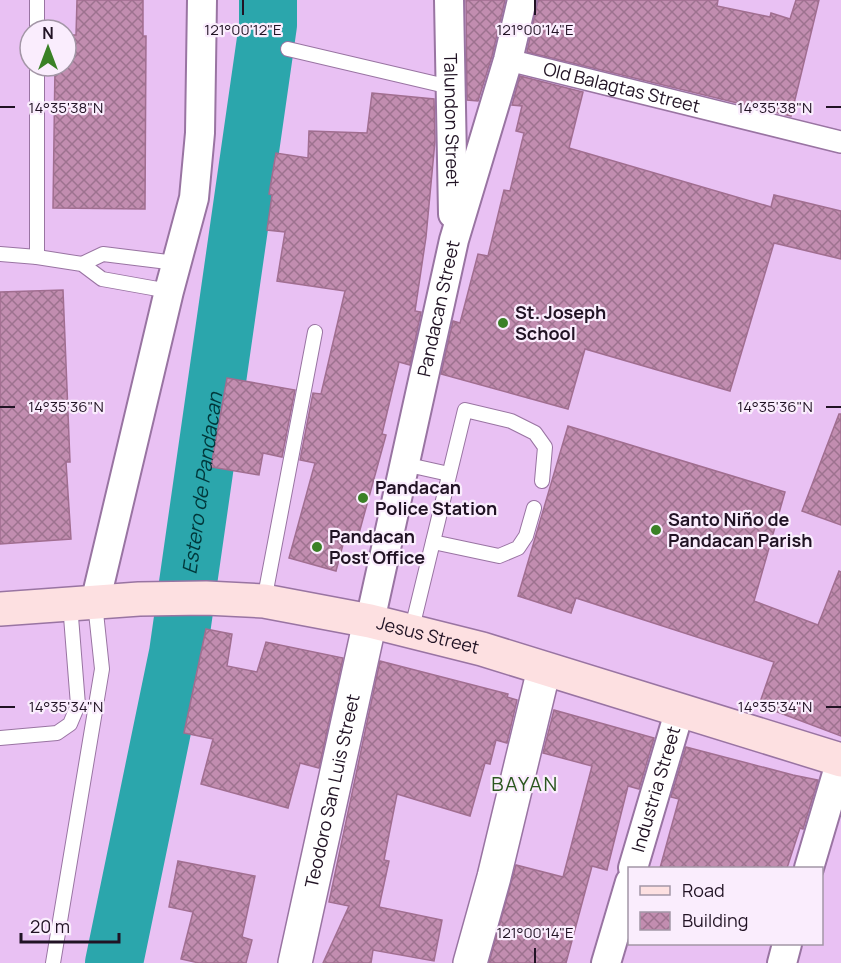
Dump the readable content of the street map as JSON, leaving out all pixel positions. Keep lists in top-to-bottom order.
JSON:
{
  "streets": {
    "main road": ["Jesus Street"],
    "street": [
      "Old Balagtas Street",
      "Talundon Street",
      "Pandacan Street",
      "Industria Street",
      "Teodoro San Luis Street"
    ]
  },
  "crossings": [
    ["Old Balagtas Street", "Pandacan Street"],
    ["Talundon Street", "Pandacan Street"],
    ["Pandacan Street", "Jesus Street"],
    ["Pandacan Street", "Teodoro San Luis Street"],
    ["Jesus Street", "Industria Street"],
    ["Jesus Street", "Teodoro San Luis Street"]
  ],
  "districts": ["BAYAN"],
  "water": ["Estero de Pandacan"],
  "places": [
    "St. Joseph School",
    "Pandacan Police Station",
    "Santo Niño de Pandacan Parish",
    "Pandacan Post Office"
  ],
  "legend": ["Road", "Building"],
  "scale_bar": "20 m",
  "north": "top",
  "coordinates": [
    "121°00'12\"E",
    "121°00'14\"E",
    "14°35'38\"N",
    "14°35'36\"N",
    "14°35'34\"N"
  ]
}
